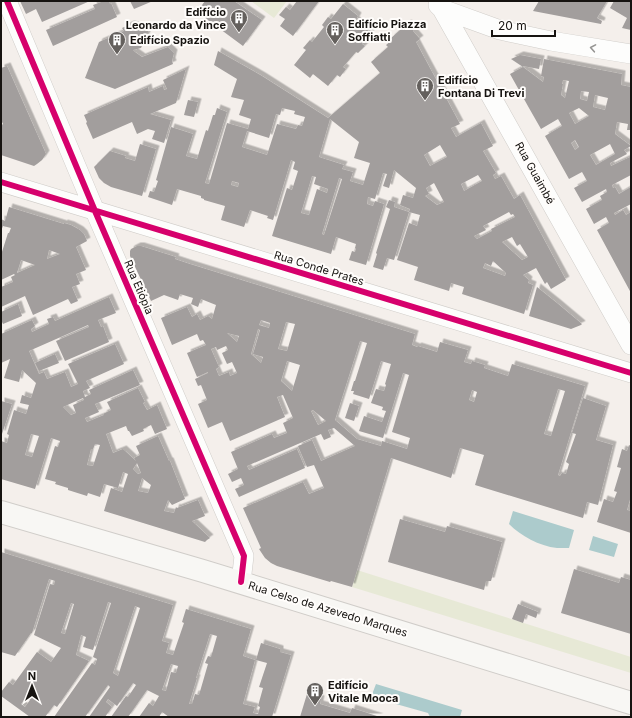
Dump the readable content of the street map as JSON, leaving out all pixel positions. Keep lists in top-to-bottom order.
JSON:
{
  "streets": {
    "main road": ["Rua Celso de Azevedo Marques"],
    "street": ["Rua Guaimbé", "Rua Conde Prates", "Rua Etiópia"]
  },
  "crossings": [
    ["Rua Conde Prates", "Rua Etiópia"],
    ["Rua Etiópia", "Rua Celso de Azevedo Marques"]
  ],
  "places": {
    "building": [
      "Edifício Leonardo da Vince",
      "Edifício Piazza Soffiatti",
      "Edifício Spazio",
      "Edifício Fontana Di Trevi",
      "Edifício Vitale Mooca"
    ]
  },
  "scale_bar": "20 m",
  "north": "top"
}
